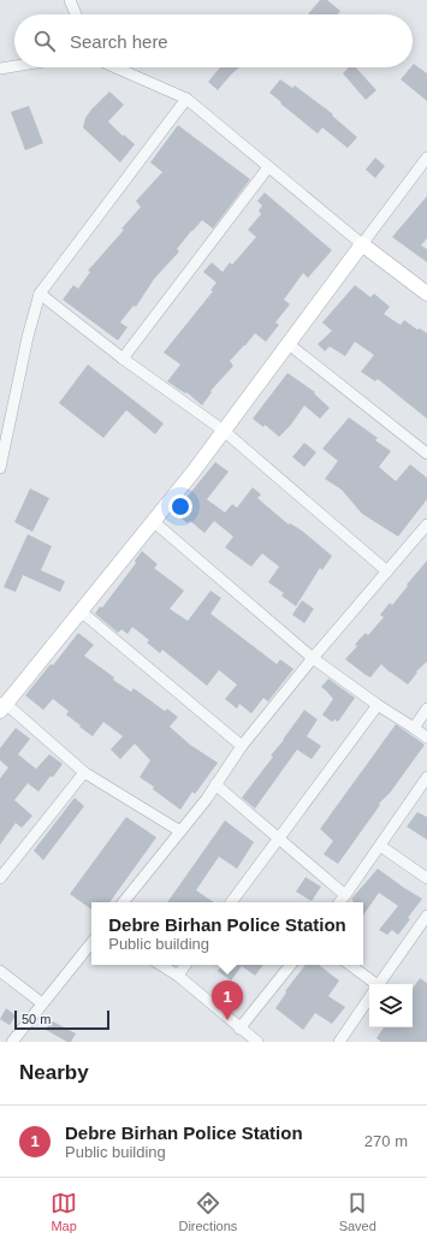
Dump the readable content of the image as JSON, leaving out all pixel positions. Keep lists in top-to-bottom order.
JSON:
{
  "scale_bar": "50 m",
  "page": {
    "search": "Search here",
    "popup": ["Debre Birhan Police Station", "Public building"],
    "pins": "1",
    "scale": "50 m",
    "heading": "Nearby",
    "list": [
      {
        "mark": "1",
        "name": "Debre Birhan Police Station",
        "note": "Public building",
        "value": "270 m"
      }
    ],
    "nav": ["Map", "Directions", "Saved"]
  }
}
